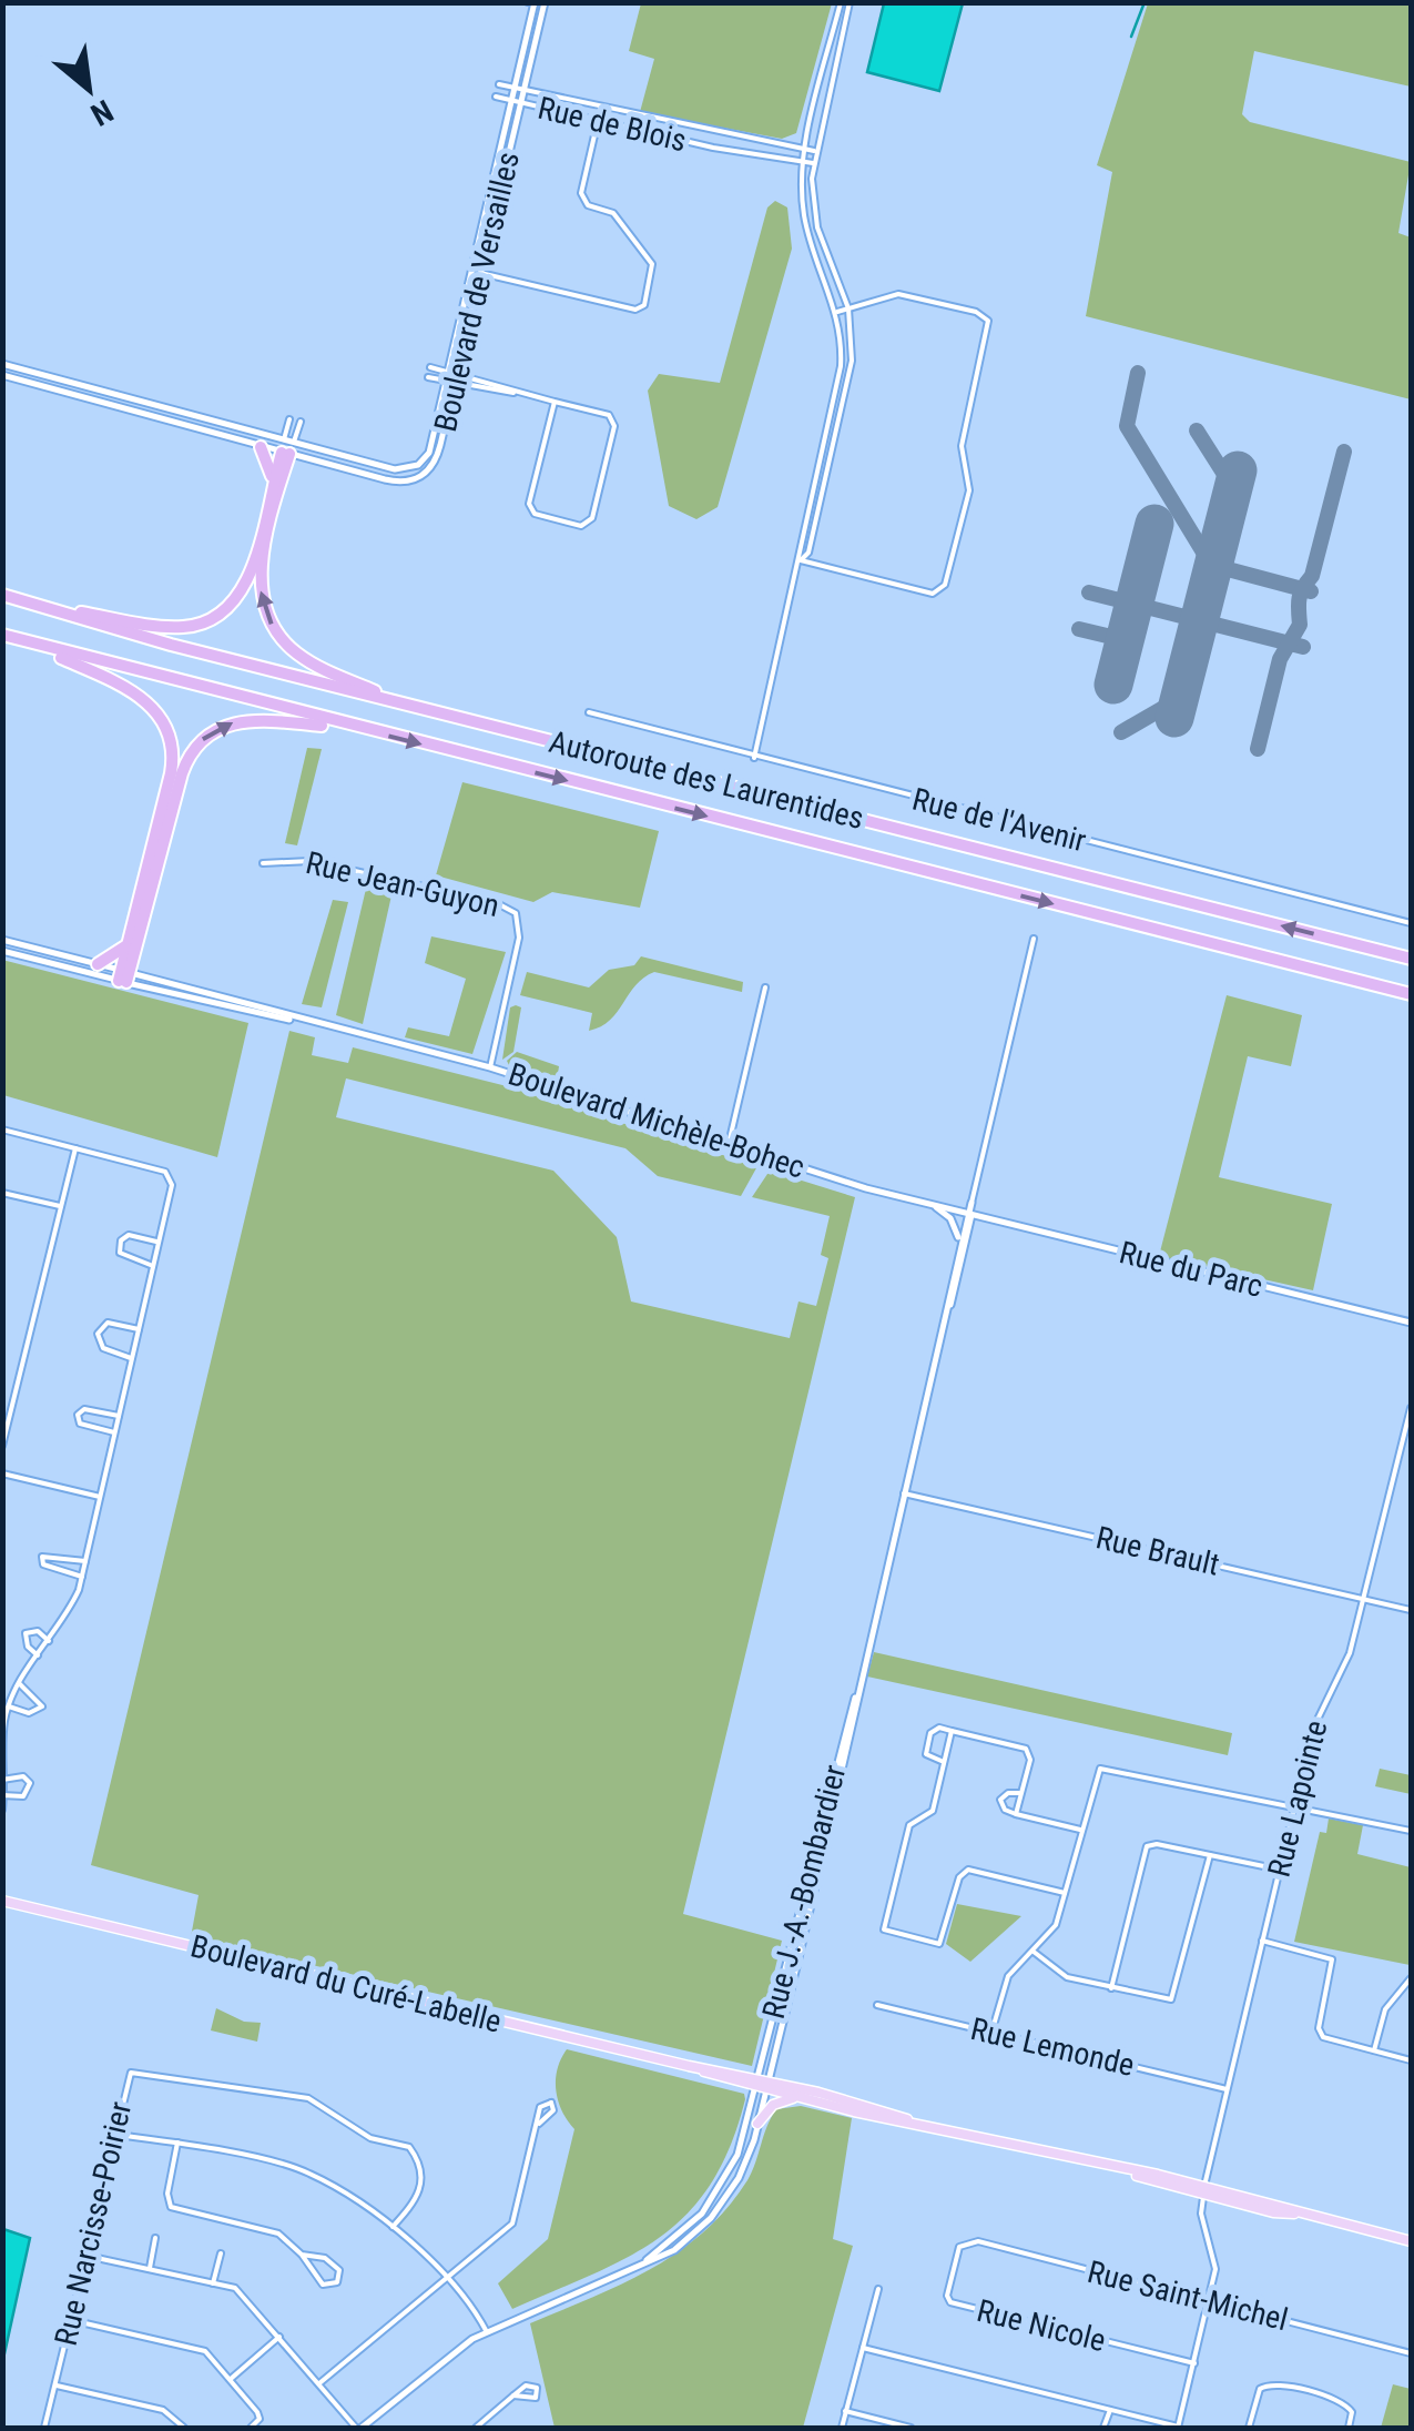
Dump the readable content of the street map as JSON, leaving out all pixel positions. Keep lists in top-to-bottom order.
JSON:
{
  "streets": {
    "highway": ["Autoroute des Laurentides"],
    "main road": ["Boulevard du Curé-Labelle"],
    "street": [
      "Rue de Blois",
      "Boulevard de Versailles",
      "Rue de l'Avenir",
      "Rue Jean-Guyon",
      "Boulevard Michèle-Bohec",
      "Rue du Parc",
      "Rue Brault",
      "Rue Lapointe",
      "Rue J.-A.-Bombardier",
      "Rue Lemonde",
      "Rue Narcisse-Poirier",
      "Rue Saint-Michel",
      "Rue Nicole"
    ]
  },
  "crossings": [
    ["Rue de Blois", "Boulevard de Versailles"],
    ["Rue Jean-Guyon", "Boulevard Michèle-Bohec"],
    ["Boulevard Michèle-Bohec", "Rue du Parc"],
    ["Boulevard Michèle-Bohec", "Rue J.-A.-Bombardier"],
    ["Rue du Parc", "Rue J.-A.-Bombardier"],
    ["Rue Brault", "Rue Lapointe"],
    ["Rue Brault", "Rue J.-A.-Bombardier"],
    ["Rue Lapointe", "Boulevard du Curé-Labelle"],
    ["Rue Lapointe", "Rue Lemonde"],
    ["Rue J.-A.-Bombardier", "Boulevard du Curé-Labelle"],
    ["Rue Saint-Michel", "Rue Nicole"]
  ],
  "north": "bottom right"
}
